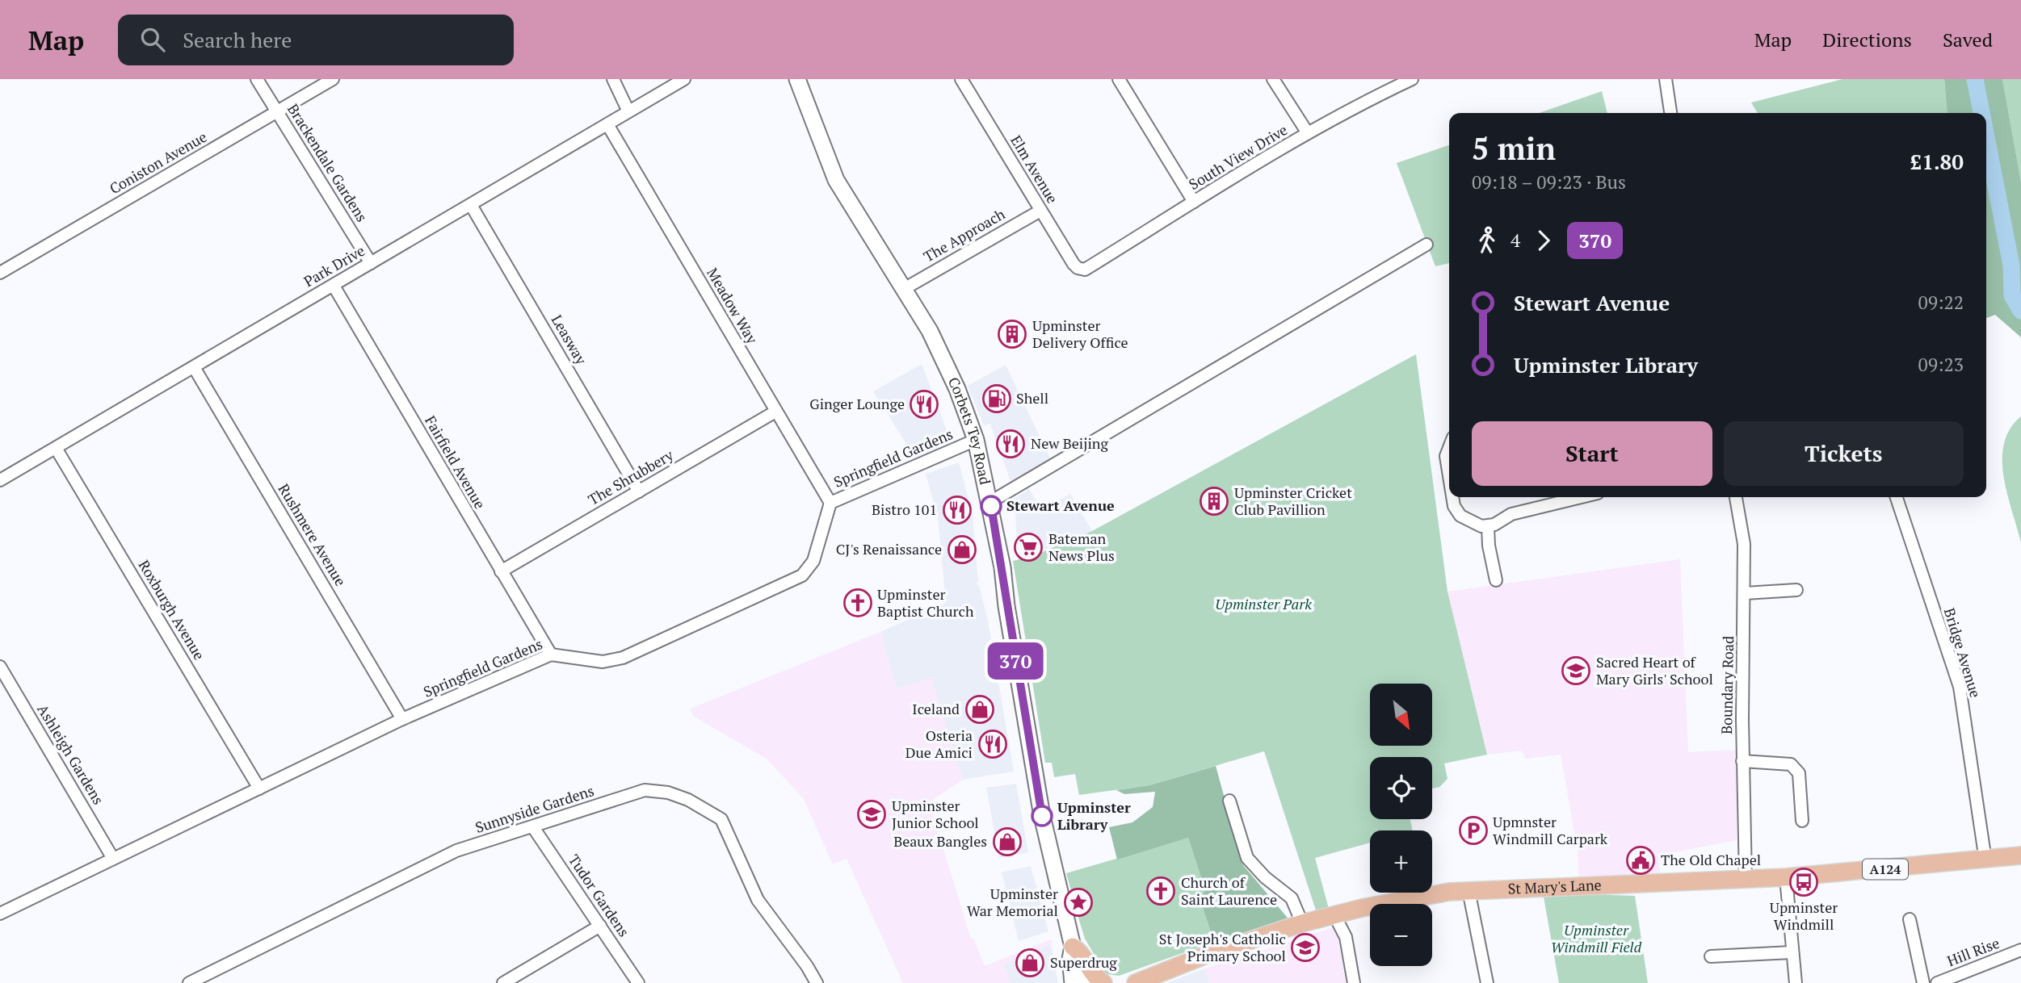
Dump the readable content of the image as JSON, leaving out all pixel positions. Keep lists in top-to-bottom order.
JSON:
{
  "streets": {
    "main road": ["Corbets Tey Road", "A124", "St Mary's Lane"],
    "street": [
      "South View Drive",
      "Coniston Avenue",
      "Brackendale Gardens",
      "Elm Avenue",
      "The Approach",
      "Park Drive",
      "Meadow Way",
      "Leasway",
      "Springfield Gardens",
      "Fairfield Avenue",
      "The Shrubbery",
      "Rushmere Avenue",
      "Roxburgh Avenue",
      "Bridge Avenue",
      "Boundary Road",
      "Ashleigh Gardens",
      "Sunnyside Gardens",
      "Tudor Gardens",
      "Hill Rise"
    ]
  },
  "crossings": [
    ["South View Drive", "Elm Avenue"],
    ["Coniston Avenue", "Brackendale Gardens"],
    ["Brackendale Gardens", "Park Drive"],
    ["Elm Avenue", "The Approach"],
    ["The Approach", "Corbets Tey Road"],
    ["Park Drive", "Meadow Way"],
    ["Park Drive", "Leasway"],
    ["Park Drive", "Fairfield Avenue"],
    ["Park Drive", "Rushmere Avenue"],
    ["Park Drive", "Roxburgh Avenue"],
    ["Meadow Way", "Springfield Gardens"],
    ["Meadow Way", "The Shrubbery"],
    ["Leasway", "The Shrubbery"],
    ["Corbets Tey Road", "Springfield Gardens"],
    ["Springfield Gardens", "Fairfield Avenue"],
    ["Springfield Gardens", "Rushmere Avenue"],
    ["Springfield Gardens", "Roxburgh Avenue"],
    ["Springfield Gardens", "Ashleigh Gardens"],
    ["Fairfield Avenue", "The Shrubbery"],
    ["Bridge Avenue", "A124"],
    ["Bridge Avenue", "St Mary's Lane"],
    ["Boundary Road", "St Mary's Lane"],
    ["Sunnyside Gardens", "Tudor Gardens"],
    ["A124", "St Mary's Lane"]
  ],
  "parks": ["Upminster Park", "Upminster Windmill Field"],
  "places": {
    "building": ["Upminster Delivery Office", "Upminster Cricket Club Pavillion"],
    "fuel station": ["Shell"],
    "restaurant": [
      "Ginger Lounge",
      "New Beijing",
      "Bistro 101",
      "Osteria Due Amici"
    ],
    "other": ["Stewart Avenue", "Upminster Library"],
    "supermarket": ["Bateman News Plus"],
    "shop": [
      "CJ's Renaissance",
      "Iceland",
      "Beaux Bangles",
      "Superdrug"
    ],
    "church": ["Upminster Baptist Church", "Church of Saint Laurence"],
    "school or university": ["Sacred Heart of Mary Girls' School", "Upminster Junior School", "St Joseph's Catholic Primary School"],
    "parking": ["Upmnster Windmill Carpark"],
    "public building": ["The Old Chapel"],
    "bus stop": ["Upminster Windmill"],
    "place": ["Upminster War Memorial"]
  },
  "lines": ["bus line 370"],
  "north": "bottom right",
  "page": {
    "header": "Map",
    "search": "Search here",
    "nav": ["Map", "Directions", "Saved"],
    "on_map": "370",
    "heading": ["5 min", "09:18 – 09:23 · Bus", "£1.80"],
    "legs": ["4", "370"],
    "list": [
      {
        "name": "Stewart Avenue",
        "value": "09:22"
      },
      {
        "name": "Upminster Library",
        "value": "09:23"
      }
    ],
    "buttons": ["Start", "Tickets"],
    "map_buttons": ["+", "−"]
  }
}
